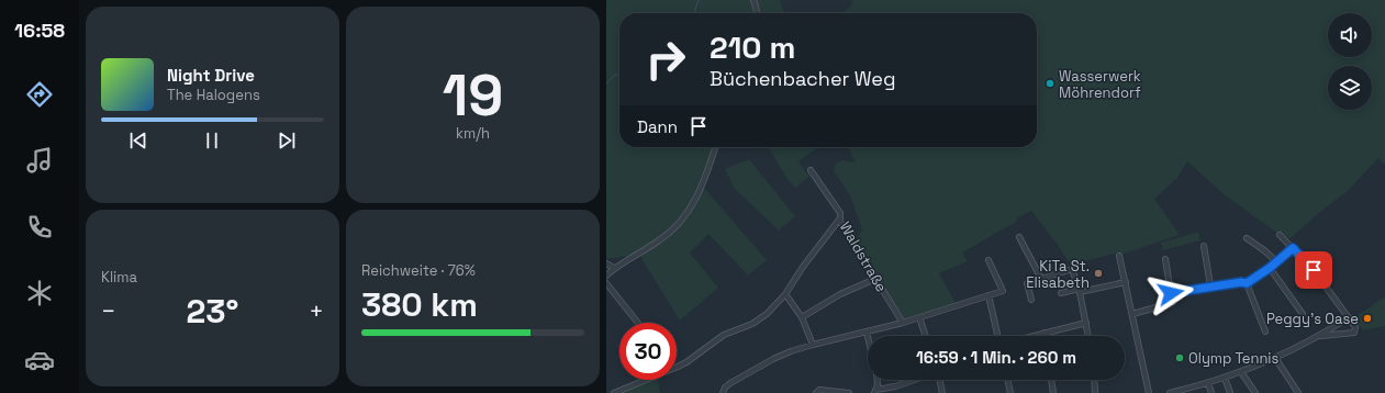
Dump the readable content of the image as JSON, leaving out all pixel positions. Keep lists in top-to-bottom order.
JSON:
{
  "streets": {
    "street": ["Waldstraße"]
  },
  "places": [
    "Wasserwerk Möhrendorf",
    "KiTa St. Elisabeth",
    "Peggy’s Oase",
    "Olymp Tennis"
  ],
  "page": {
    "tabs": "16:58",
    "tile": [
      ["19", "km/h"],
      "Klima",
      ["Reichweite · 76%", "380 km"]
    ],
    "turn": ["210 m", "Büchenbacher Weg"],
    "song": ["Night Drive", "The Halogens"],
    "then": "Dann",
    "heat": ["−", "23°", "+"],
    "limit": "30",
    "trip": "16:59 · 1 Min. · 260 m"
  }
}
